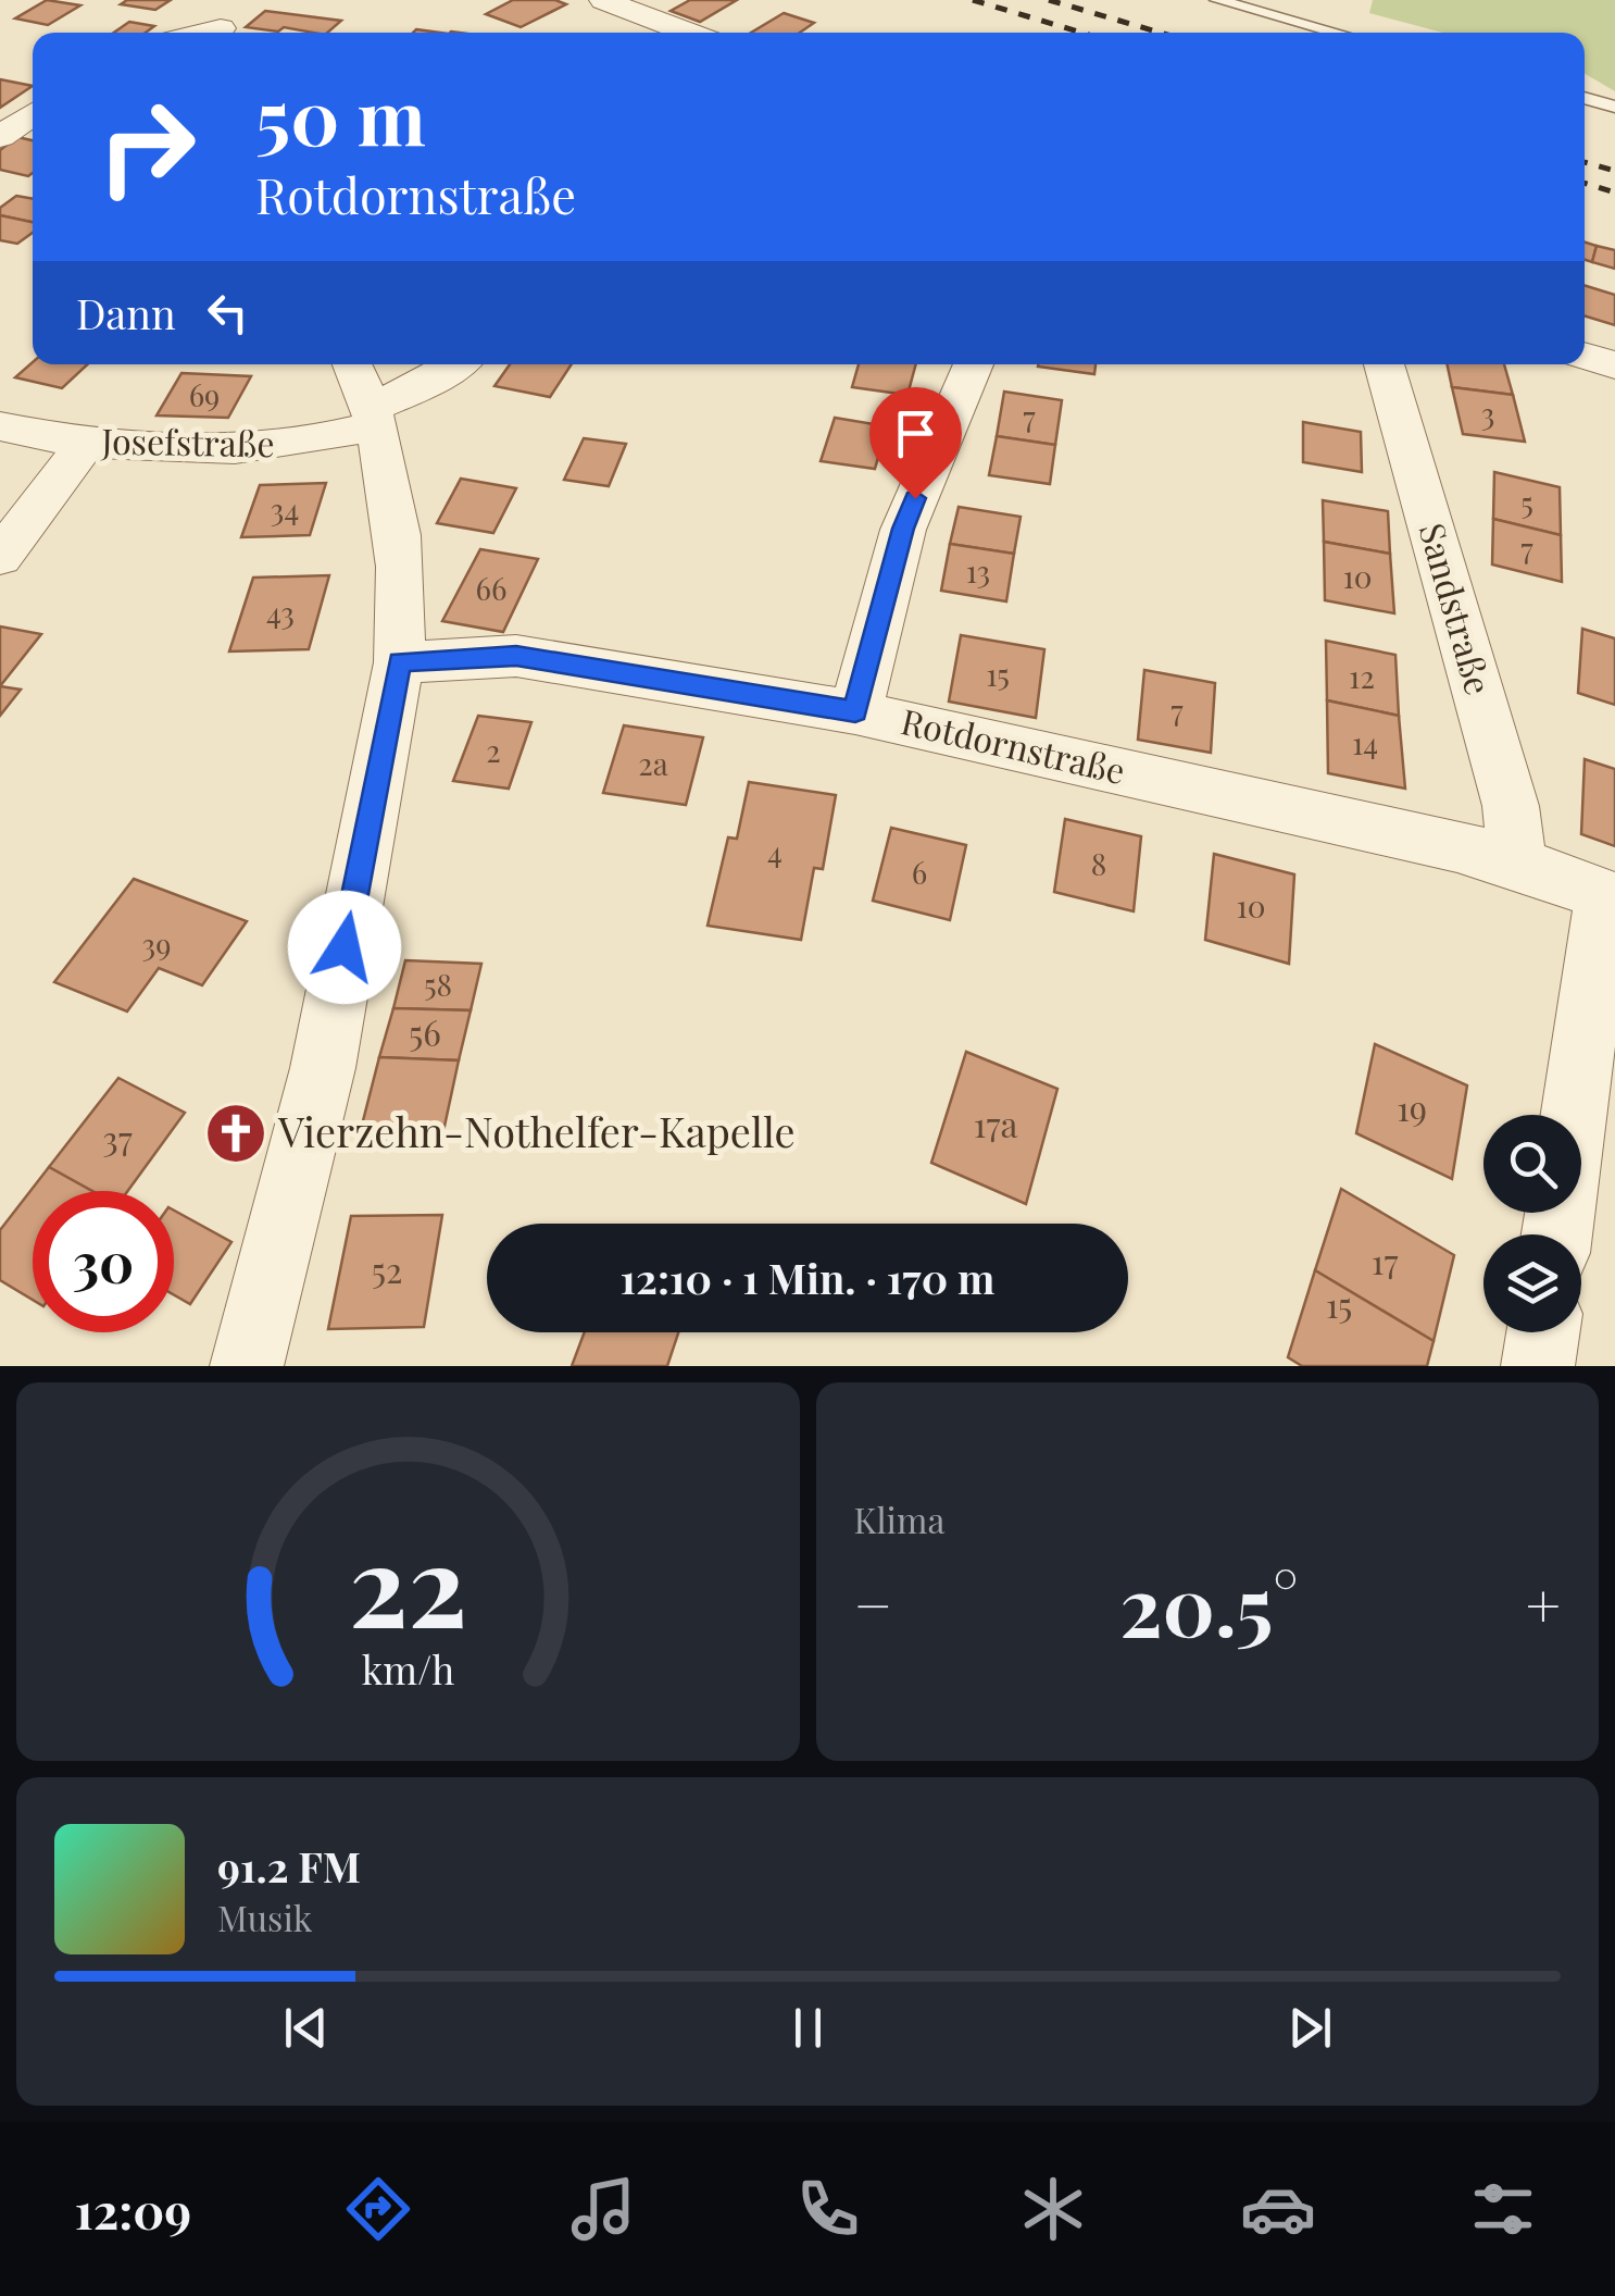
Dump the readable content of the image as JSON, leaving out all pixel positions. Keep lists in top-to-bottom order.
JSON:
{
  "streets": {
    "street": ["Josefstraße", "Sandstraße", "Rotdornstraße"]
  },
  "crossings": [
    ["Sandstraße", "Rotdornstraße"]
  ],
  "places": {
    "church": ["Vierzehn-Nothelfer-Kapelle"]
  },
  "house_numbers": [
    "69",
    "3",
    "7",
    "5",
    "34",
    "7",
    "13",
    "10",
    "66",
    "43",
    "15",
    "12",
    "7",
    "14",
    "2",
    "2a",
    "4",
    "8",
    "6",
    "10",
    "39",
    "58",
    "56",
    "19",
    "17a",
    "37",
    "17",
    "52",
    "15"
  ],
  "page": {
    "turn": ["50 m", "Rotdornstraße"],
    "then": "Dann",
    "limit": "30",
    "trip": "12:10 · 1 Min. · 170 m",
    "tile": "Klima",
    "heat": ["−", "20.5°", "+"],
    "song": ["91.2 FM", "Musik"],
    "tabs": "12:09",
    "gauge": ["22", "km/h"]
  }
}
